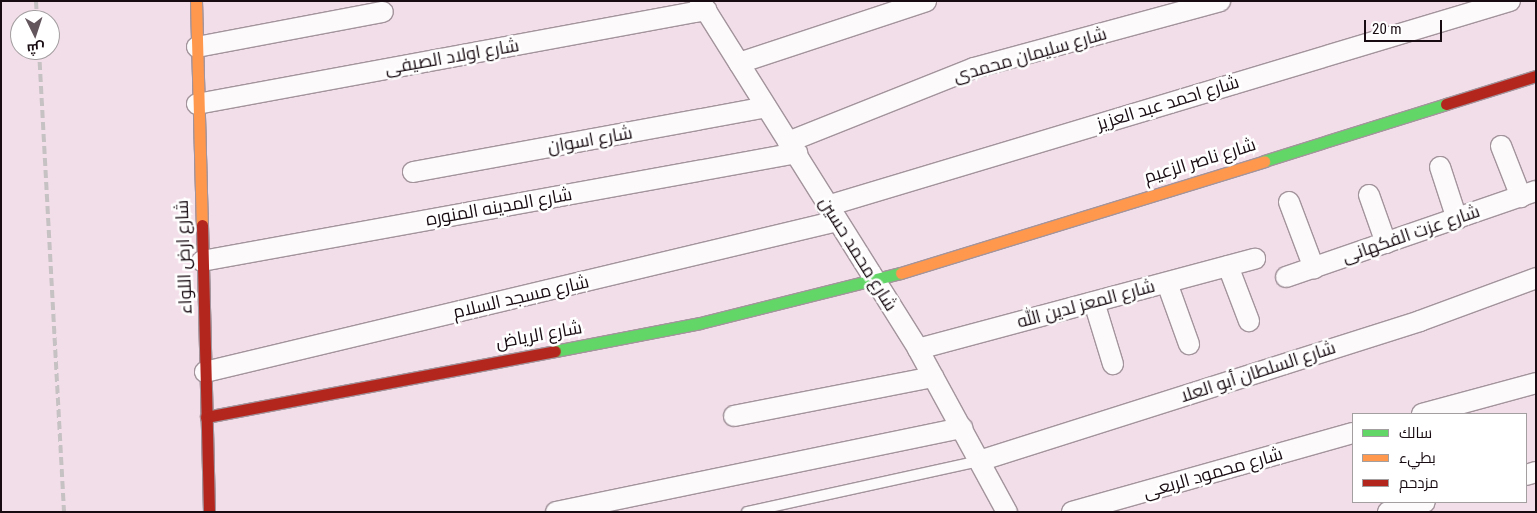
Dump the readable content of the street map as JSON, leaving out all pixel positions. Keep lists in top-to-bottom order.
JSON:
{
  "streets": {
    "street": [
      "شارع سليمان محمدى",
      "شارع اولاد الصيفى",
      "شارع احمد عبد العزيز",
      "شارع اسوان",
      "شارع ناصر الزعيم",
      "شارع المدينه المنوره",
      "شارع عزت الفكهانى",
      "شارع محمد حسين",
      "شارع ارض اللواء",
      "شارع مسجد السلام",
      "شارع المعز لدين الله",
      "شارع الرياض",
      "شارع السلطان أبو العلا",
      "شارع محمود الربعى"
    ]
  },
  "crossings": [
    ["شارع سليمان محمدى", "شارع المدينه المنوره"],
    ["شارع سليمان محمدى", "شارع محمد حسين"],
    ["شارع اولاد الصيفى", "شارع محمد حسين"],
    ["شارع اولاد الصيفى", "شارع ارض اللواء"],
    ["شارع احمد عبد العزيز", "شارع محمد حسين"],
    ["شارع احمد عبد العزيز", "شارع مسجد السلام"],
    ["شارع اسوان", "شارع محمد حسين"],
    ["شارع ناصر الزعيم", "شارع محمد حسين"],
    ["شارع ناصر الزعيم", "شارع الرياض"],
    ["شارع المدينه المنوره", "شارع محمد حسين"],
    ["شارع المدينه المنوره", "شارع ارض اللواء"],
    ["شارع محمد حسين", "شارع مسجد السلام"],
    ["شارع محمد حسين", "شارع المعز لدين الله"],
    ["شارع محمد حسين", "شارع الرياض"],
    ["شارع محمد حسين", "شارع السلطان أبو العلا"],
    ["شارع ارض اللواء", "شارع مسجد السلام"],
    ["شارع ارض اللواء", "شارع الرياض"]
  ],
  "legend": ["سالك", "بطيء", "مزدحم"],
  "scale_bar": "20 m",
  "north": "bottom"
}
